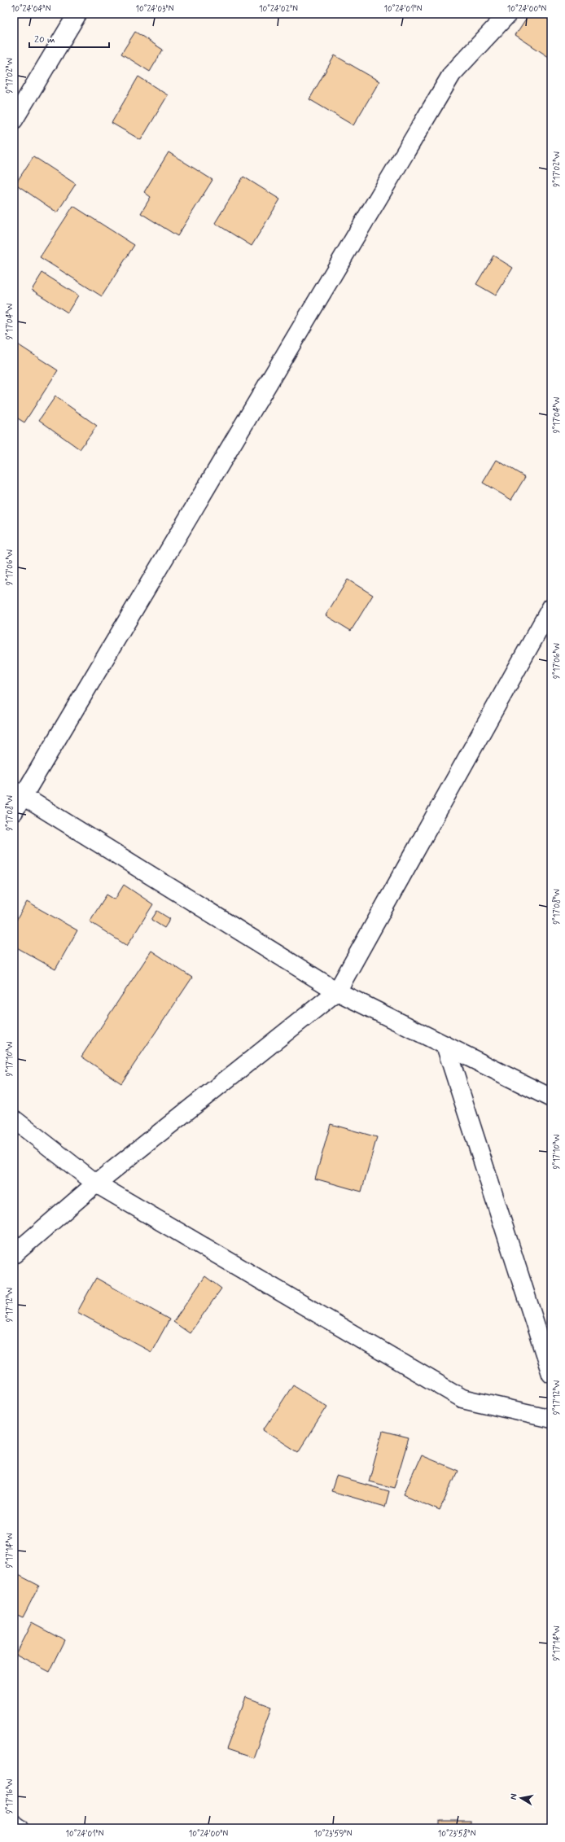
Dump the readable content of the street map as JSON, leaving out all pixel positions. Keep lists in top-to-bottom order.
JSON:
{
  "scale_bar": "20 m",
  "north": "left",
  "coordinates": [
    "10°24'04\"N",
    "10°24'03\"N",
    "10°24'02\"N",
    "10°24'01\"N",
    "10°24'00\"N",
    "9°17'02\"W",
    "9°17'04\"W",
    "9°17'06\"W",
    "9°17'08\"W",
    "9°17'10\"W",
    "9°17'12\"W",
    "9°17'14\"W",
    "9°17'16\"W",
    "10°23'59\"N",
    "10°23'58\"N"
  ]
}
